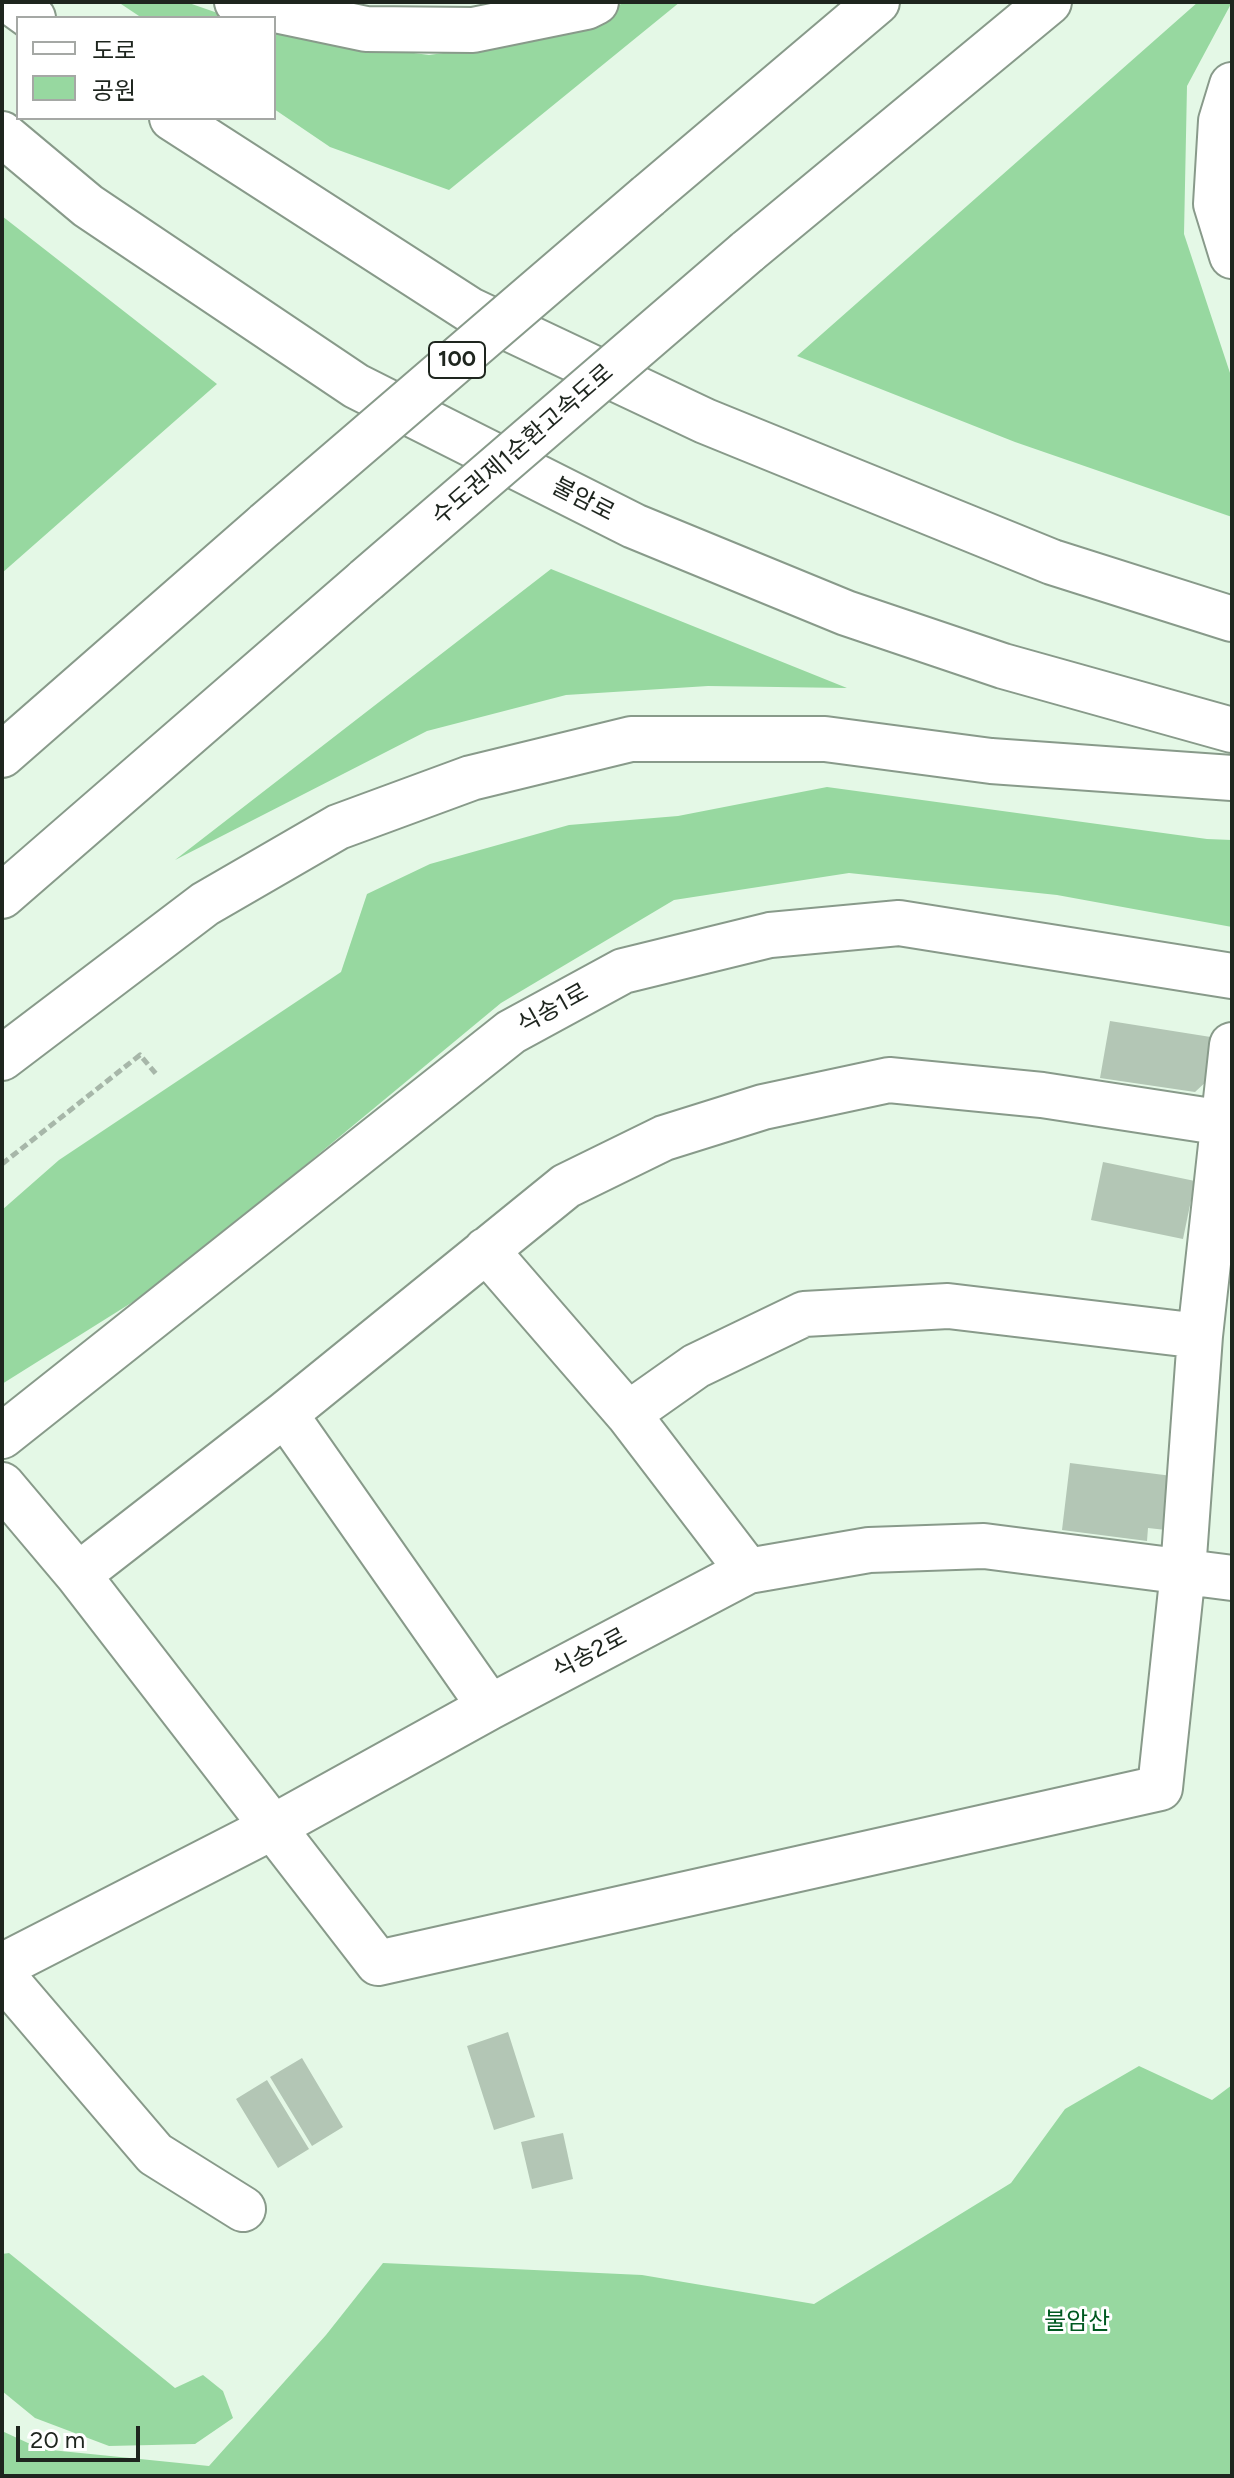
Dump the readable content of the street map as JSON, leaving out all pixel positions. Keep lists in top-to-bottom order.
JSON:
{
  "streets": {
    "main road": [
      "100",
      "수도권제1순환고속도로",
      "불암로",
      "식송1로",
      "식송2로"
    ]
  },
  "parks": ["불암산"],
  "legend": ["도로", "공원"],
  "scale_bar": "20 m"
}
